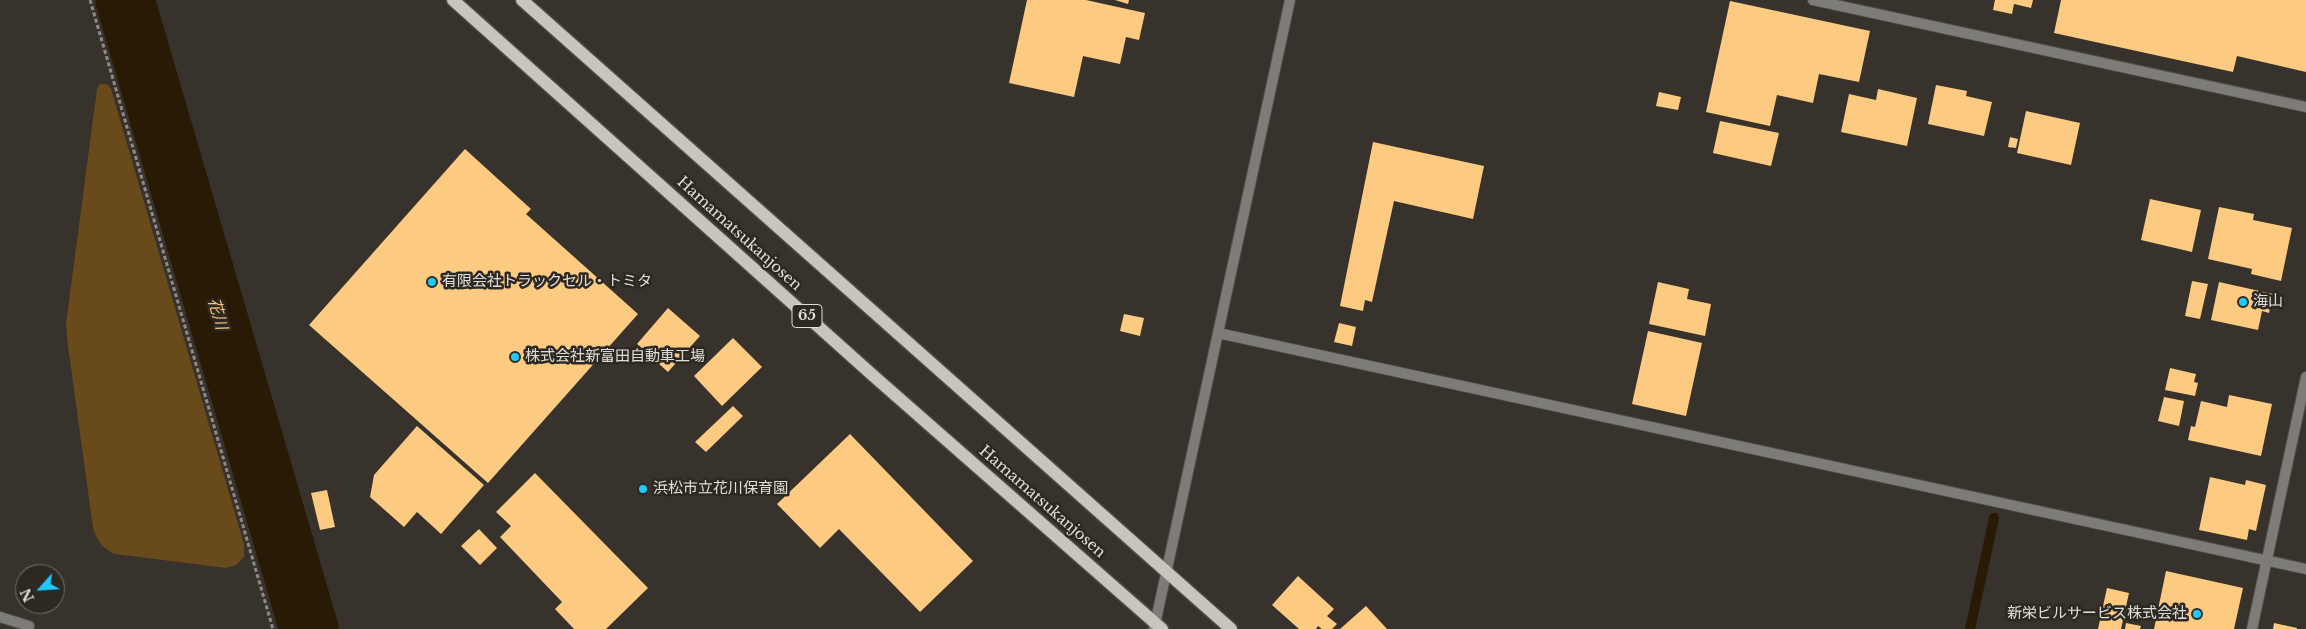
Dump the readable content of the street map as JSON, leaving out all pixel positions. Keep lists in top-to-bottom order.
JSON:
{
  "streets": {
    "main road": ["Hamamatsukanjosen", "65"]
  },
  "water": ["花川"],
  "places": [
    "有限会社トラックセル・トミタ",
    "海山",
    "株式会社新富田自動車工場",
    "浜松市立花川保育園",
    "新栄ビルサービス株式会社"
  ],
  "north": "bottom left"
}
